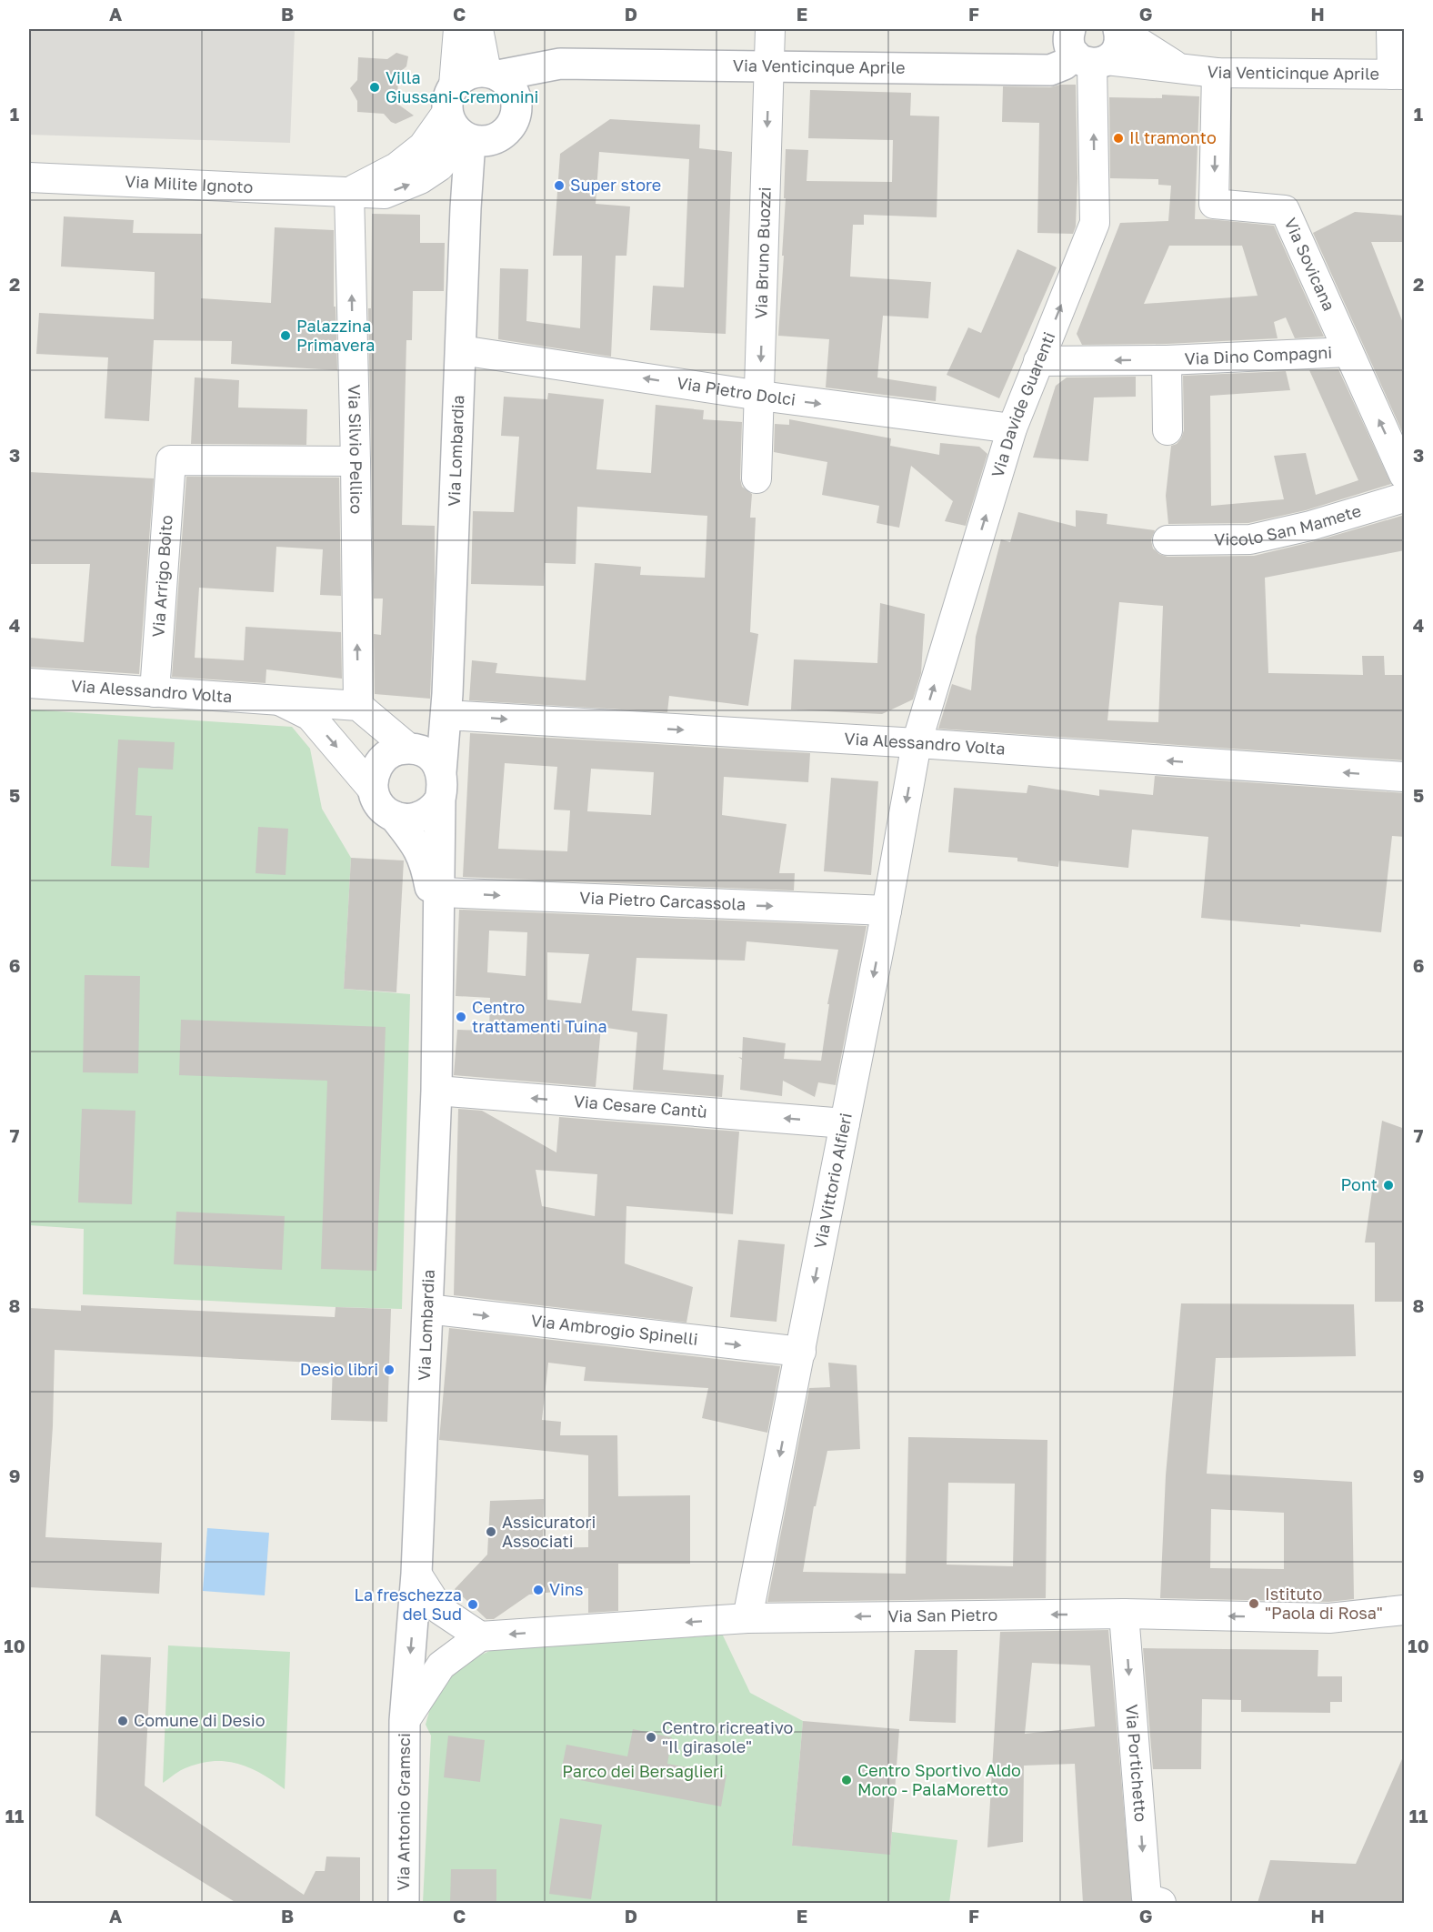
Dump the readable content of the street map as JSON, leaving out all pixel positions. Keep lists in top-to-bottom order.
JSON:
{
  "streets": {
    "street": [
      "Via Venticinque Aprile",
      "Via Milite Ignoto",
      "Via Bruno Buozzi",
      "Via Sovicana",
      "Via Dino Compagni",
      "Via Pietro Dolci",
      "Via Davide Guarenti",
      "Via Silvio Pellico",
      "Via Lombardia",
      "Vicolo San Mamete",
      "Via Arrigo Boito",
      "Via Alessandro Volta",
      "Via Pietro Carcassola",
      "Via Cesare Cantù",
      "Via Vittorio Alfieri",
      "Via Ambrogio Spinelli",
      "Via San Pietro",
      "Via Portichetto",
      "Via Antonio Gramsci"
    ]
  },
  "crossings": [
    ["Via Venticinque Aprile", "Via Milite Ignoto"],
    ["Via Venticinque Aprile", "Via Bruno Buozzi"],
    ["Via Venticinque Aprile", "Via Sovicana"],
    ["Via Venticinque Aprile", "Via Davide Guarenti"],
    ["Via Venticinque Aprile", "Via Lombardia"],
    ["Via Milite Ignoto", "Via Silvio Pellico"],
    ["Via Milite Ignoto", "Via Lombardia"],
    ["Via Bruno Buozzi", "Via Pietro Dolci"],
    ["Via Sovicana", "Via Dino Compagni"],
    ["Via Dino Compagni", "Via Davide Guarenti"],
    ["Via Pietro Dolci", "Via Davide Guarenti"],
    ["Via Pietro Dolci", "Via Lombardia"],
    ["Via Davide Guarenti", "Via Alessandro Volta"],
    ["Via Davide Guarenti", "Via Vittorio Alfieri"],
    ["Via Silvio Pellico", "Via Arrigo Boito"],
    ["Via Silvio Pellico", "Via Alessandro Volta"],
    ["Via Lombardia", "Via Alessandro Volta"],
    ["Via Lombardia", "Via Pietro Carcassola"],
    ["Via Lombardia", "Via Cesare Cantù"],
    ["Via Lombardia", "Via Ambrogio Spinelli"],
    ["Via Lombardia", "Via Antonio Gramsci"],
    ["Via Arrigo Boito", "Via Alessandro Volta"],
    ["Via Alessandro Volta", "Via Vittorio Alfieri"],
    ["Via Pietro Carcassola", "Via Vittorio Alfieri"],
    ["Via Cesare Cantù", "Via Vittorio Alfieri"],
    ["Via Vittorio Alfieri", "Via Ambrogio Spinelli"],
    ["Via Vittorio Alfieri", "Via San Pietro"],
    ["Via San Pietro", "Via Portichetto"]
  ],
  "one_way": [
    "Via Bruno Buozzi",
    "Via Davide Guarenti",
    "Via Silvio Pellico",
    "Via Pietro Carcassola",
    "Via Cesare Cantù",
    "Via Vittorio Alfieri",
    "Via Ambrogio Spinelli",
    "Via San Pietro",
    "Via Portichetto"
  ],
  "parks": ["Parco dei Bersaglieri"],
  "places": [
    "Villa Giussani-Cremonini",
    "Il tramonto",
    "Super store",
    "Palazzina Primavera",
    "Centro trattamenti Tuina",
    "Pont",
    "Desio libri",
    "Assicuratori Associati",
    "Vins",
    "Istituto \"Paola di Rosa\"",
    "La freschezza del Sud",
    "Comune di Desio",
    "Centro ricreativo \"Il girasole\"",
    "Centro Sportivo Aldo Moro - PalaMoretto"
  ],
  "grid": {
    "columns": [
      "A",
      "B",
      "C",
      "D",
      "E",
      "F",
      "G",
      "H"
    ],
    "rows": [
      "1",
      "2",
      "3",
      "4",
      "5",
      "6",
      "7",
      "8",
      "9",
      "10",
      "11"
    ]
  }
}
